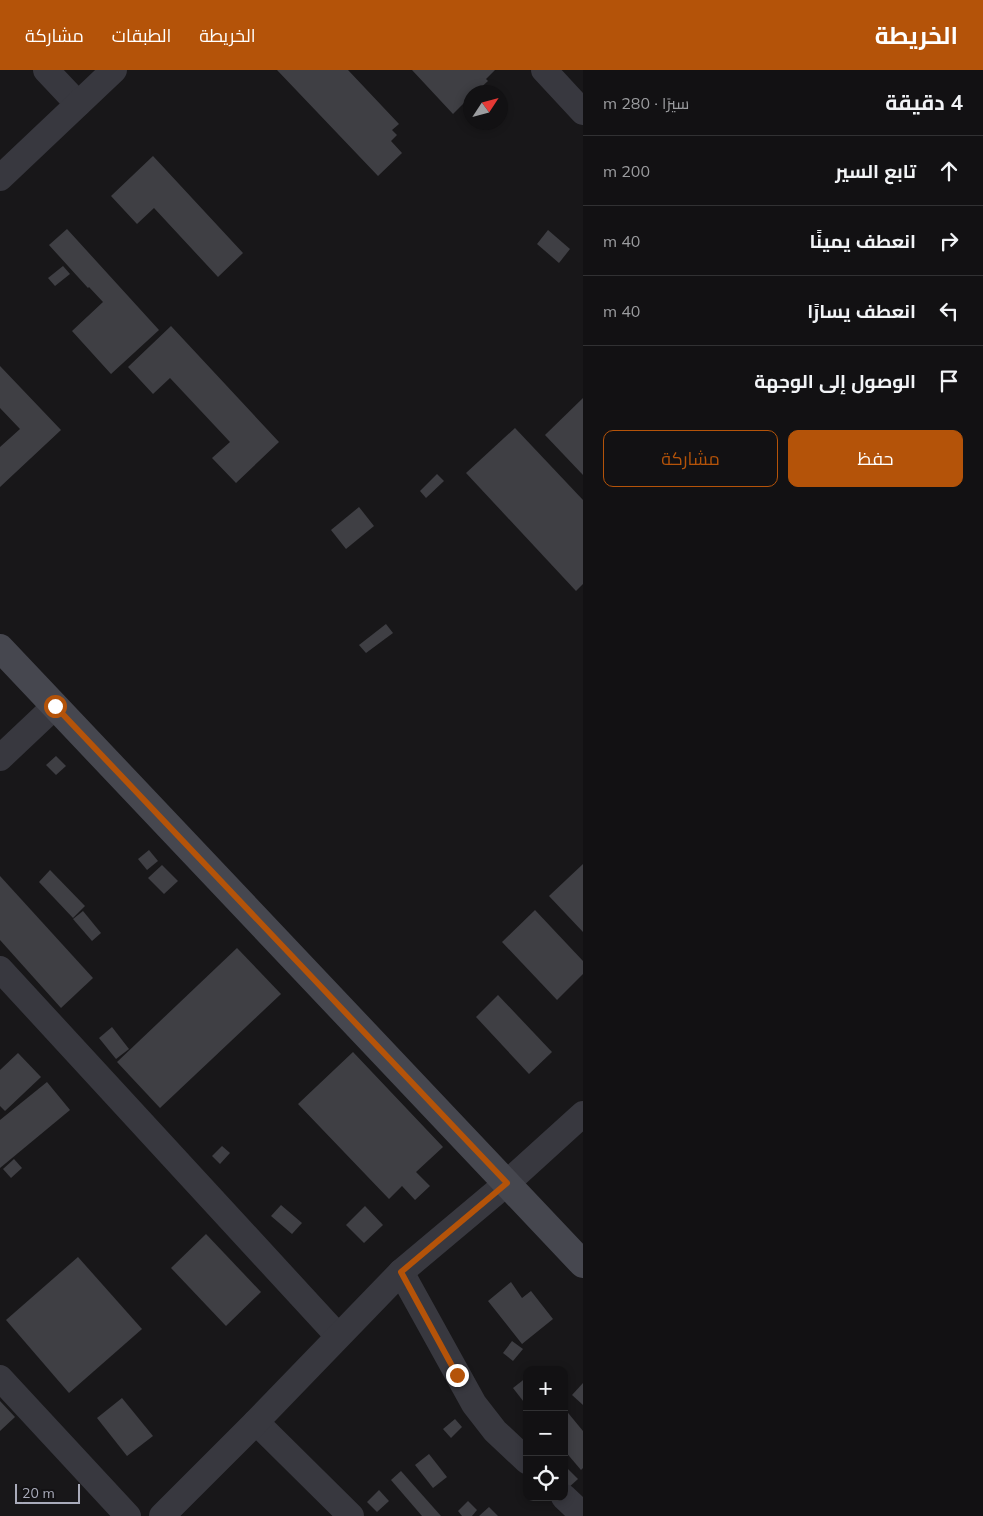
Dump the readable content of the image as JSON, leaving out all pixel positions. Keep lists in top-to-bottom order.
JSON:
{
  "scale_bar": "20 m",
  "north": "top right",
  "page": {
    "header": "الخريطة",
    "nav": ["الخريطة", "الطبقات", "مشاركة"],
    "heading": ["4 دقيقة", "سيرًا · 280 m"],
    "list": [
      ["تابع السير", "200 m"],
      ["انعطف يمينًا", "40 m"],
      ["انعطف يسارًا", "40 m"],
      "الوصول إلى الوجهة"
    ],
    "buttons": ["حفظ", "مشاركة"],
    "map_buttons": ["+", "−"],
    "scale": "20 m"
  }
}
